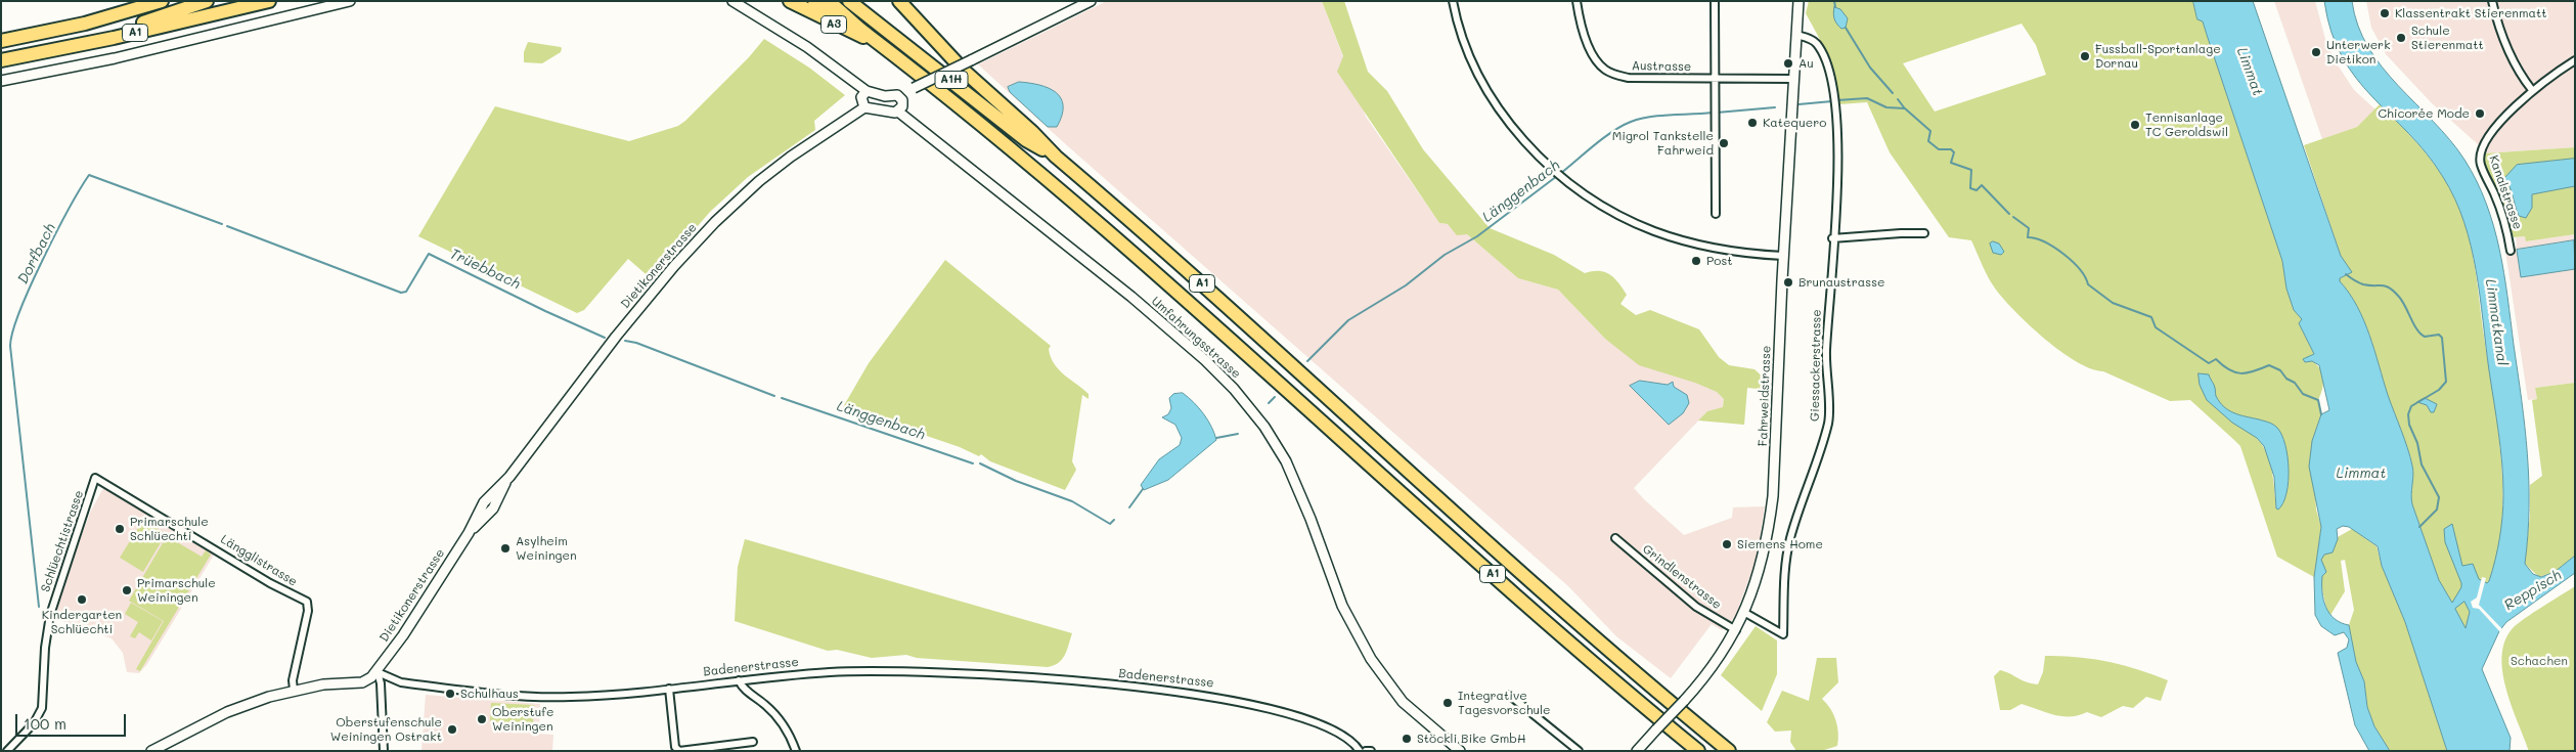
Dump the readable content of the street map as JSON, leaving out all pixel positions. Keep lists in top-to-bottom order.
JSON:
{
  "streets": {
    "highway": ["A3", "A1", "A1H"],
    "street": [
      "Austrasse",
      "Kanalstrasse",
      "Dietikonerstrasse",
      "Umfahrungsstrasse",
      "Giessackerstrasse",
      "Fahrweidstrasse",
      "Schlüechtistrasse",
      "Längglistrasse",
      "Grindlenstrasse",
      "Badenerstrasse"
    ]
  },
  "crossings": [
    ["A3", "A1"],
    ["A1", "A1H"],
    ["Austrasse", "Fahrweidstrasse"],
    ["Dietikonerstrasse", "Badenerstrasse"],
    ["Giessackerstrasse", "Fahrweidstrasse"],
    ["Fahrweidstrasse", "Grindlenstrasse"],
    ["Schlüechtistrasse", "Längglistrasse"]
  ],
  "water": [
    "Limmat",
    "Länggenbach",
    "Dorfbach",
    "Trüebbach",
    "Limmatkanal",
    "Reppisch"
  ],
  "parks": ["Schachen"],
  "places": [
    "Klassentrakt Stierenmatt",
    "Schule Stierenmatt",
    "Unterwerk Dietikon",
    "Fussball-Sportanlage Dornau",
    "Au",
    "Chicorée Mode",
    "Katequero",
    "Tennisanlage TC Geroldswil",
    "Migrol Tankstelle Fahrweid",
    "Post",
    "Brunaustrasse",
    "Primarschule Schlüechti",
    "Siemens Home",
    "Asylheim Weiningen",
    "Primarschule Weiningen",
    "Kindergarten Schlüechti",
    "Schulhaus",
    "Integrative Tagesvorschule",
    "Oberstufe Weiningen",
    "Oberstufenschule Weiningen Ostrakt",
    "Stöckli Bike GmbH"
  ],
  "scale_bar": "100 m"
}
